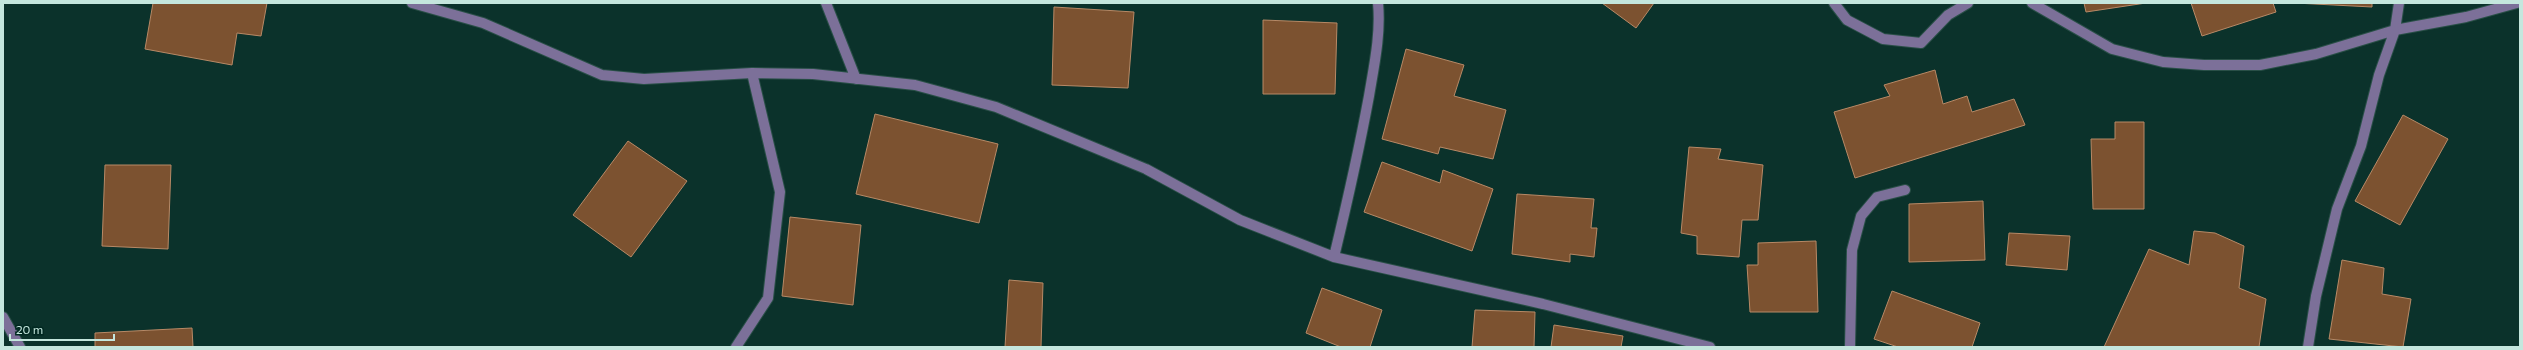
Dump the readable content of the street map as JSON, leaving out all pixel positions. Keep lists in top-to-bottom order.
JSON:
{
  "scale_bar": "20 m"
}
